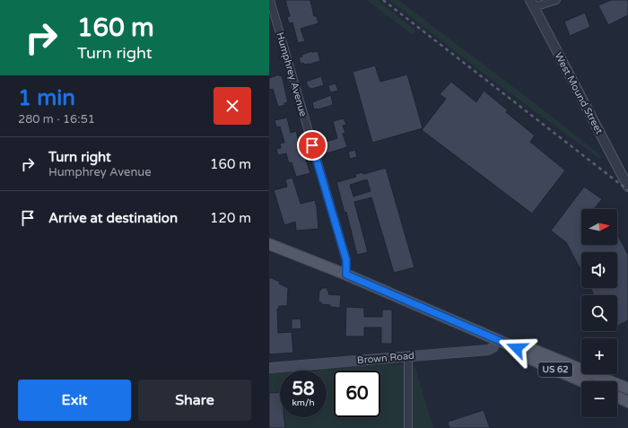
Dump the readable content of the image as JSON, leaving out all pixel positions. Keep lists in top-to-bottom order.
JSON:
{
  "streets": {
    "main road": ["Brown Road", "US 62"],
    "street": ["Humphrey Avenue", "West Mound Street"]
  },
  "crossings": [
    ["Humphrey Avenue", "US 62"],
    ["Brown Road", "US 62"]
  ],
  "north": "right",
  "page": {
    "turn": ["160 m", "Turn right"],
    "heading": ["1 min", "280 m · 16:51"],
    "list": [
      {
        "name": "Turn right",
        "note": "Humphrey Avenue",
        "value": "160 m"
      },
      {
        "name": "Arrive at destination",
        "value": "120 m"
      }
    ],
    "map_buttons": ["+", "−"],
    "speed": "58 km/h",
    "limit": "60",
    "buttons": ["Exit", "Share"]
  }
}
